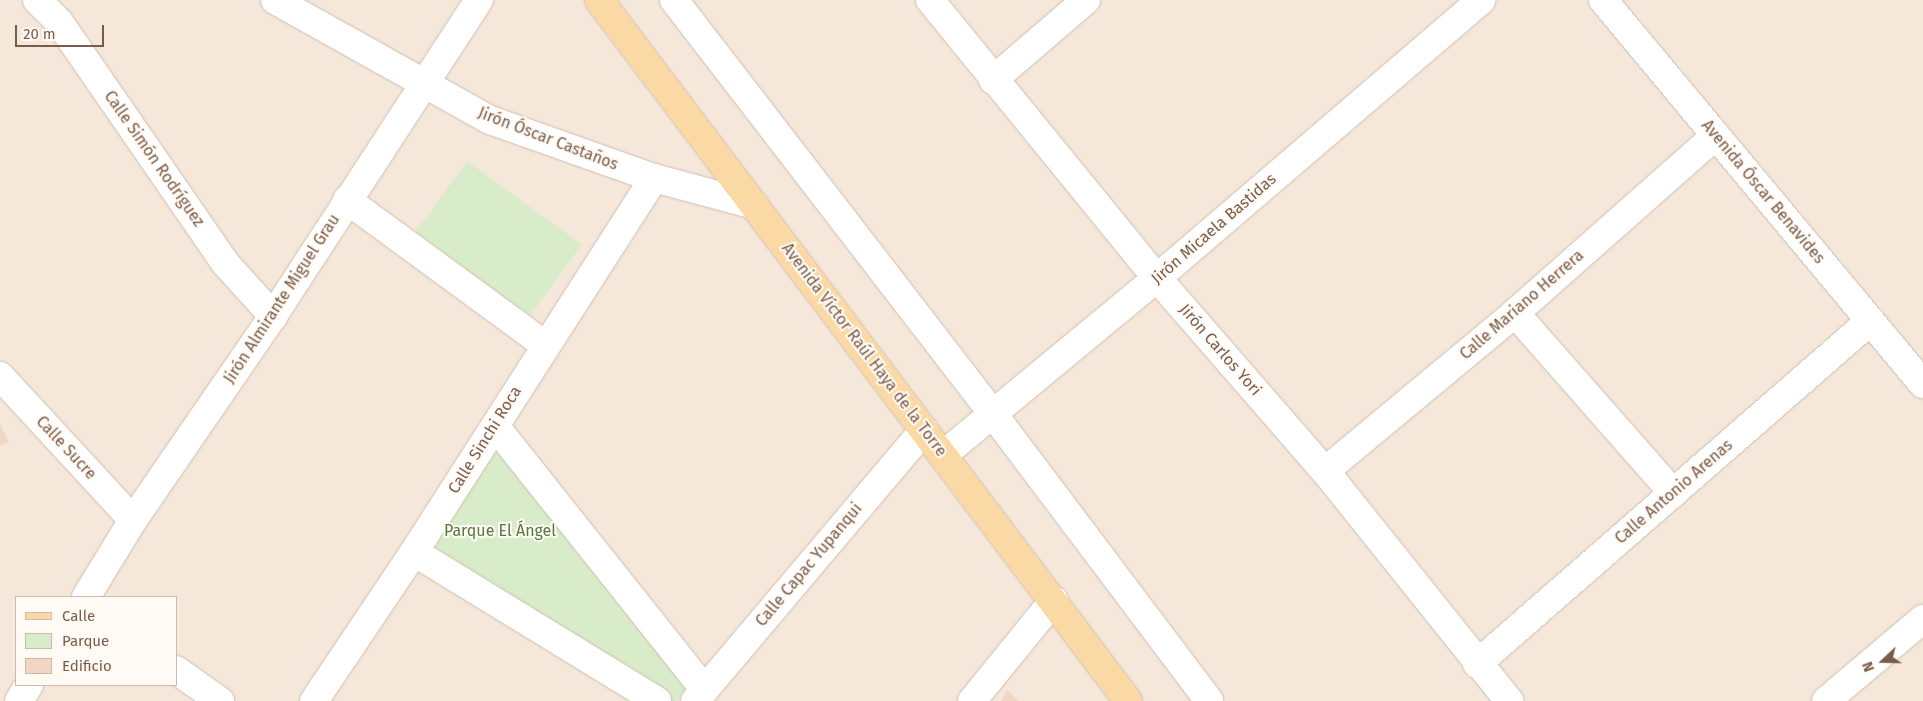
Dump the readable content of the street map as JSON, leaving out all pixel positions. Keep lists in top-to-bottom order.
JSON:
{
  "streets": {
    "main road": ["Avenida Víctor Raúl Haya de la Torre"],
    "street": [
      "Jirón Óscar Castaños",
      "Calle Simón Rodríguez",
      "Avenida Óscar Benavides",
      "Jirón Micaela Bastidas",
      "Jirón Almirante Miguel Grau",
      "Calle Mariano Herrera",
      "Jirón Carlos Yori",
      "Calle Sinchi Roca",
      "Calle Sucre",
      "Calle Antonio Arenas",
      "Calle Capac Yupanqui"
    ]
  },
  "crossings": [
    ["Jirón Óscar Castaños", "Jirón Almirante Miguel Grau"],
    ["Jirón Óscar Castaños", "Avenida Víctor Raúl Haya de la Torre"],
    ["Jirón Óscar Castaños", "Calle Sinchi Roca"],
    ["Calle Simón Rodríguez", "Jirón Almirante Miguel Grau"],
    ["Avenida Óscar Benavides", "Calle Mariano Herrera"],
    ["Avenida Óscar Benavides", "Calle Antonio Arenas"],
    ["Jirón Micaela Bastidas", "Avenida Víctor Raúl Haya de la Torre"],
    ["Jirón Micaela Bastidas", "Jirón Carlos Yori"],
    ["Jirón Almirante Miguel Grau", "Calle Sucre"],
    ["Calle Mariano Herrera", "Jirón Carlos Yori"],
    ["Avenida Víctor Raúl Haya de la Torre", "Calle Capac Yupanqui"],
    ["Jirón Carlos Yori", "Calle Antonio Arenas"]
  ],
  "parks": ["Parque El Ángel"],
  "legend": ["Calle", "Parque", "Edificio"],
  "scale_bar": "20 m",
  "north": "left"
}
